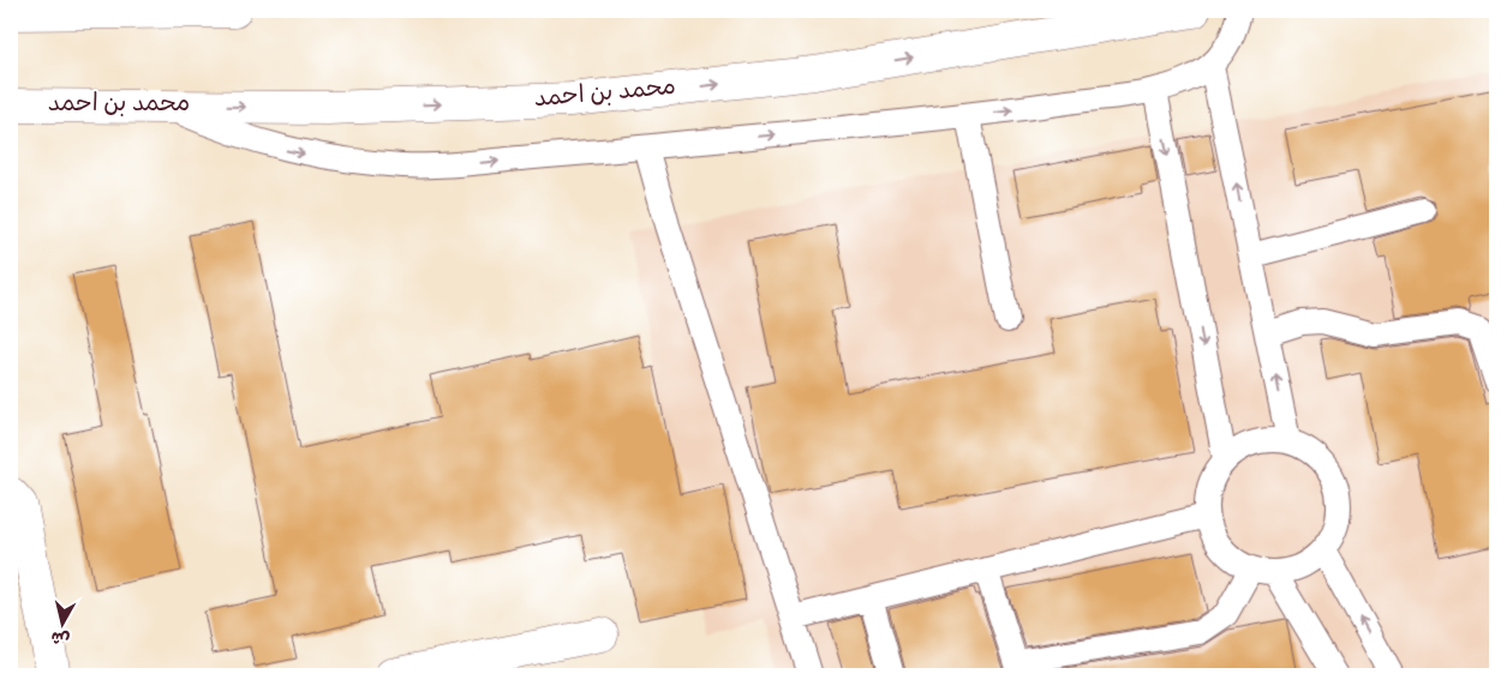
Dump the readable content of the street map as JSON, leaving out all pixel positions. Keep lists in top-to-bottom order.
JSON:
{
  "streets": {
    "street": ["محمد بن احمد"]
  },
  "one_way": ["محمد بن احمد"],
  "north": "bottom"
}
